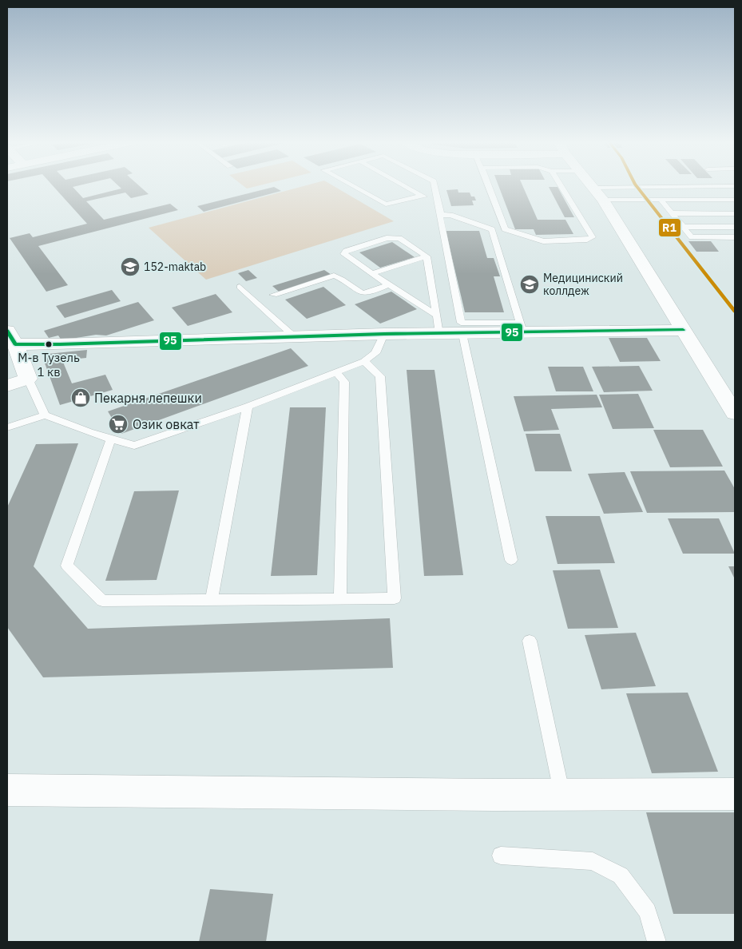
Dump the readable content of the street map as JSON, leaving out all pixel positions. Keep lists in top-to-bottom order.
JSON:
{
  "places": {
    "school or university": ["152-maktab", "Медициниский коллдеж"],
    "other": ["М-в Тузель 1 кв"],
    "shop": ["Пекарня лепешки"],
    "supermarket": ["Озик овкат"]
  },
  "lines": ["transit line R1", "transit line 95"]
}
